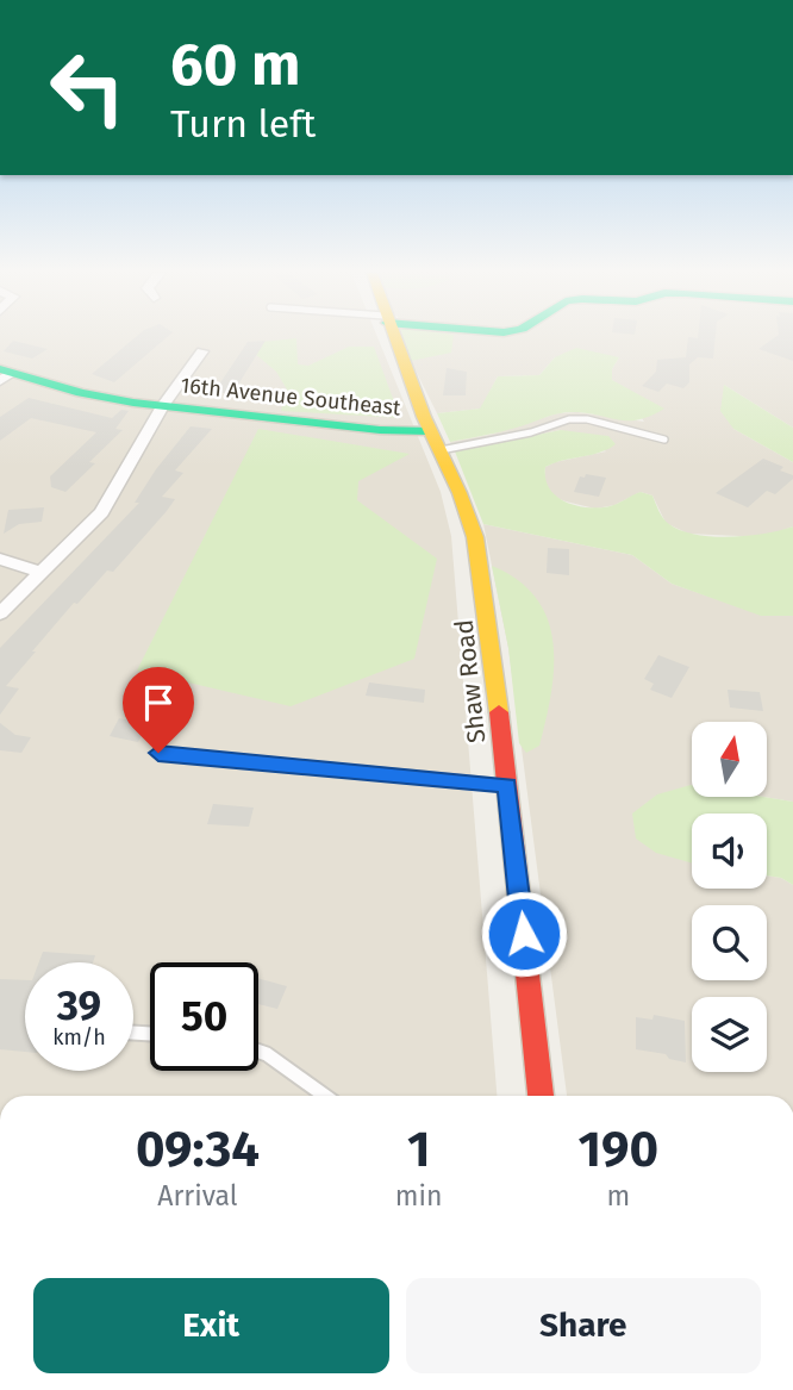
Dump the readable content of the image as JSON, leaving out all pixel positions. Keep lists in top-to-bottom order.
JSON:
{
  "streets": {
    "main road": ["16th Avenue Southeast", "Shaw Road"]
  },
  "crossings": [
    ["16th Avenue Southeast", "Shaw Road"]
  ],
  "north": "top",
  "page": {
    "turn": ["60 m", "Turn left"],
    "speed": "39 km/h",
    "limit": "50",
    "eta": [
      "09:34",
      "Arrival",
      "1",
      "min",
      "190",
      "m"
    ],
    "buttons": ["Exit", "Share"]
  }
}
